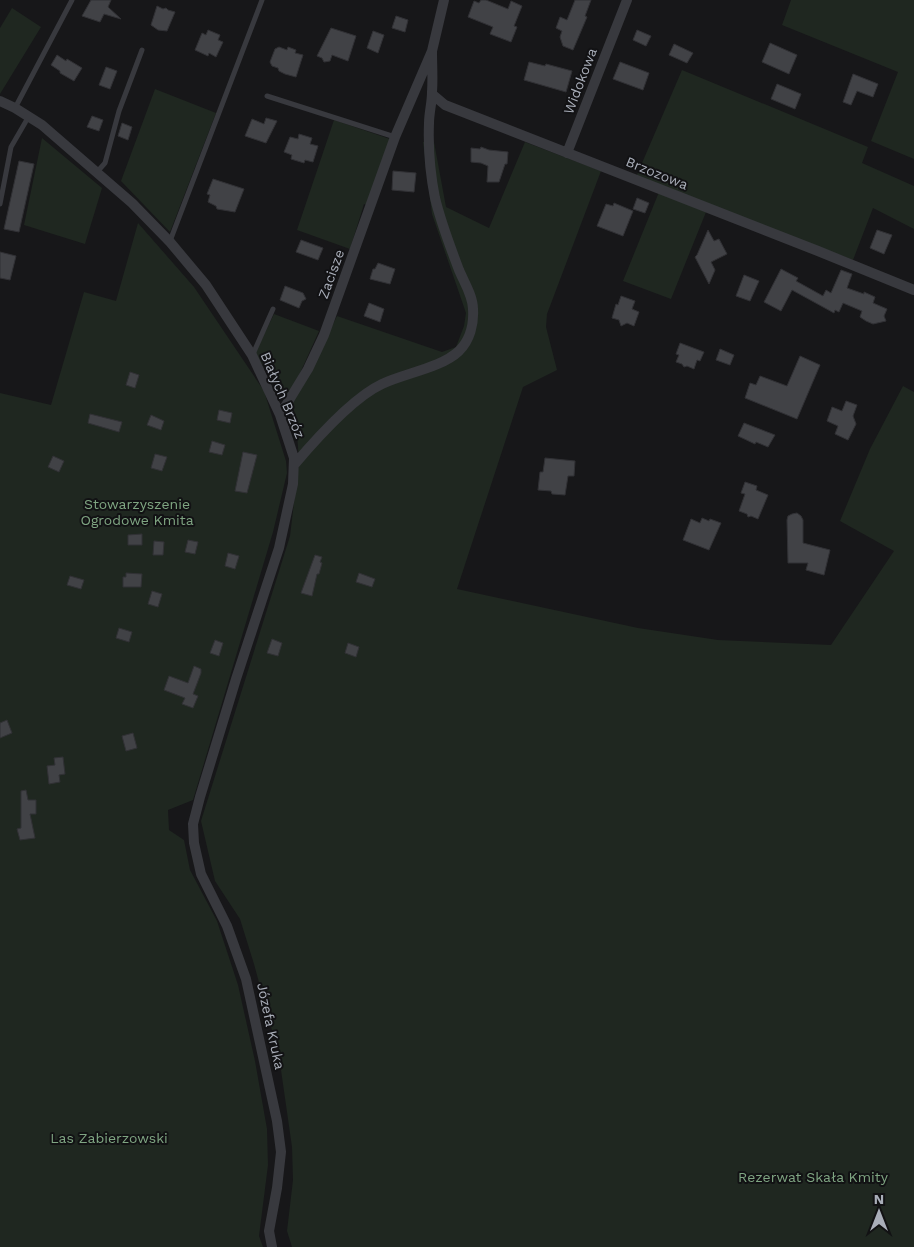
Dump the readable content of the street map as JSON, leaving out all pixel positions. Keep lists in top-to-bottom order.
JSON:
{
  "streets": {
    "street": [
      "Widokowa",
      "Brzozowa",
      "Zacisze",
      "Białych Brzóz",
      "Józefa Kruka"
    ]
  },
  "crossings": [
    ["Widokowa", "Brzozowa"],
    ["Zacisze", "Białych Brzóz"],
    ["Białych Brzóz", "Józefa Kruka"]
  ],
  "parks": ["Stowarzyszenie Ogrodowe Kmita", "Las Zabierzowski", "Rezerwat Skała Kmity"],
  "north": "top"
}
